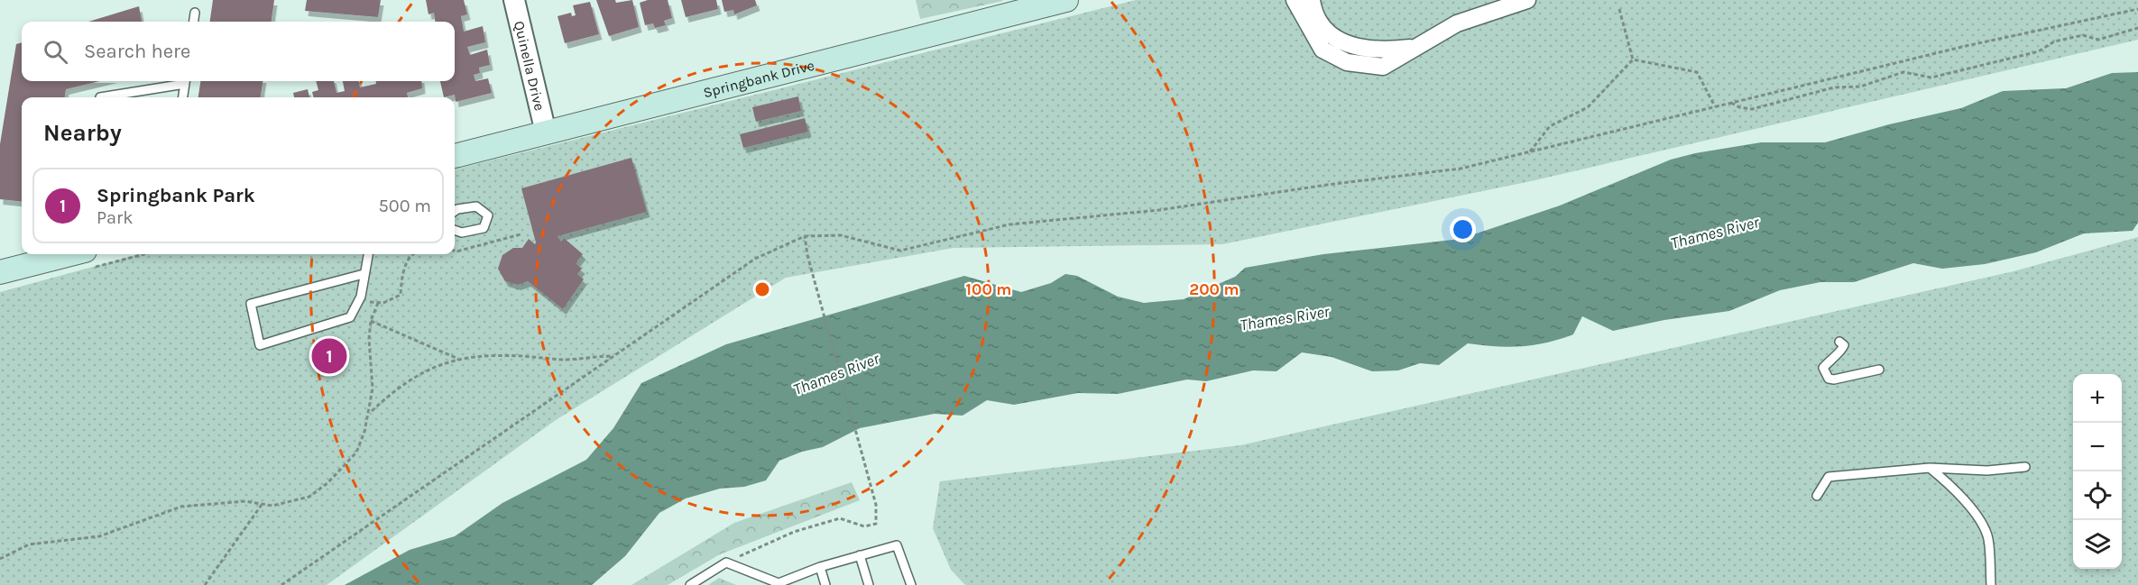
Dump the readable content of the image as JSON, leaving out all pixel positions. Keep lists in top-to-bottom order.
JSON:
{
  "streets": {
    "main road": ["Springbank Drive"],
    "street": ["Quinella Drive"]
  },
  "crossings": [
    ["Quinella Drive", "Springbank Drive"]
  ],
  "water": ["Thames River"],
  "page": {
    "search": "Search here",
    "heading": "Nearby",
    "list": [
      {
        "mark": "1",
        "name": "Springbank Park",
        "note": "Park",
        "value": "500 m"
      }
    ],
    "pins": "1",
    "map_buttons": ["+", "−"]
  },
  "rings": ["100 m", "200 m"]
}
